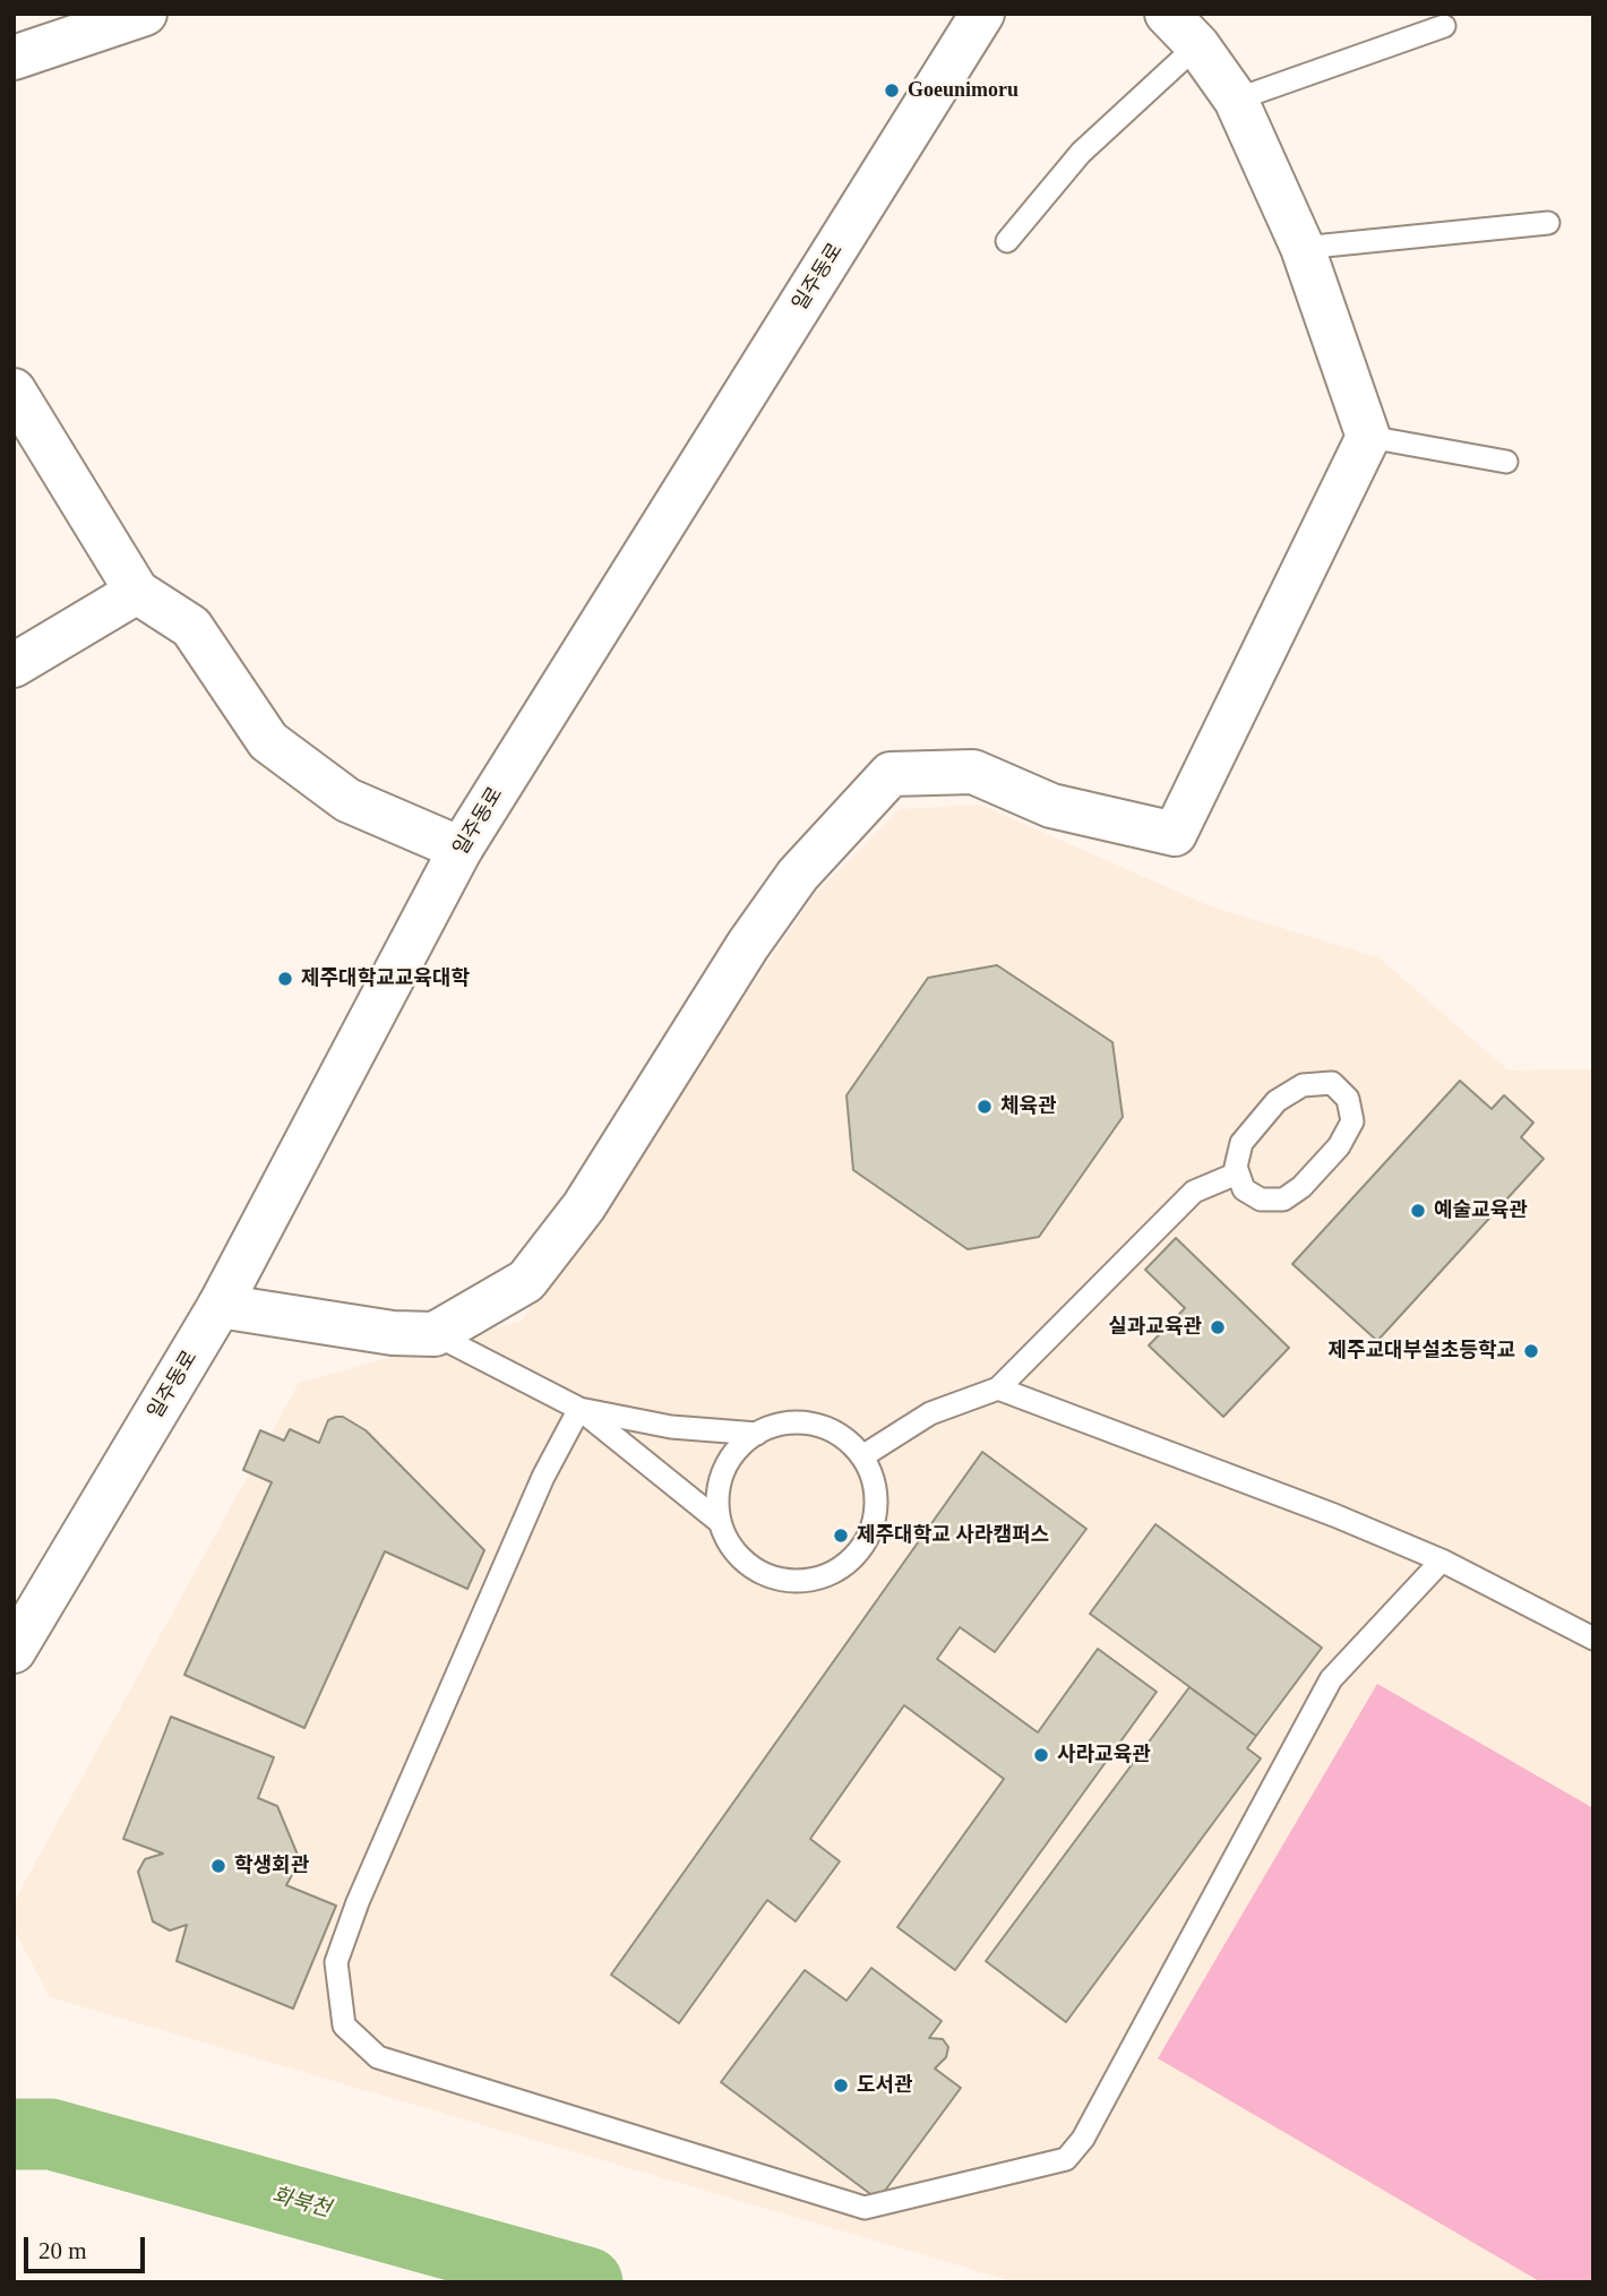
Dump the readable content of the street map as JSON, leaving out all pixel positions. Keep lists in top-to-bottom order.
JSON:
{
  "streets": {
    "street": ["일주동로"]
  },
  "water": ["화북천"],
  "places": [
    "Goeunimoru",
    "제주대학교교육대학",
    "체육관",
    "예술교육관",
    "실과교육관",
    "제주교대부설초등학교",
    "제주대학교 사라캠퍼스",
    "사라교육관",
    "학생회관",
    "도서관"
  ],
  "scale_bar": "20 m"
}
